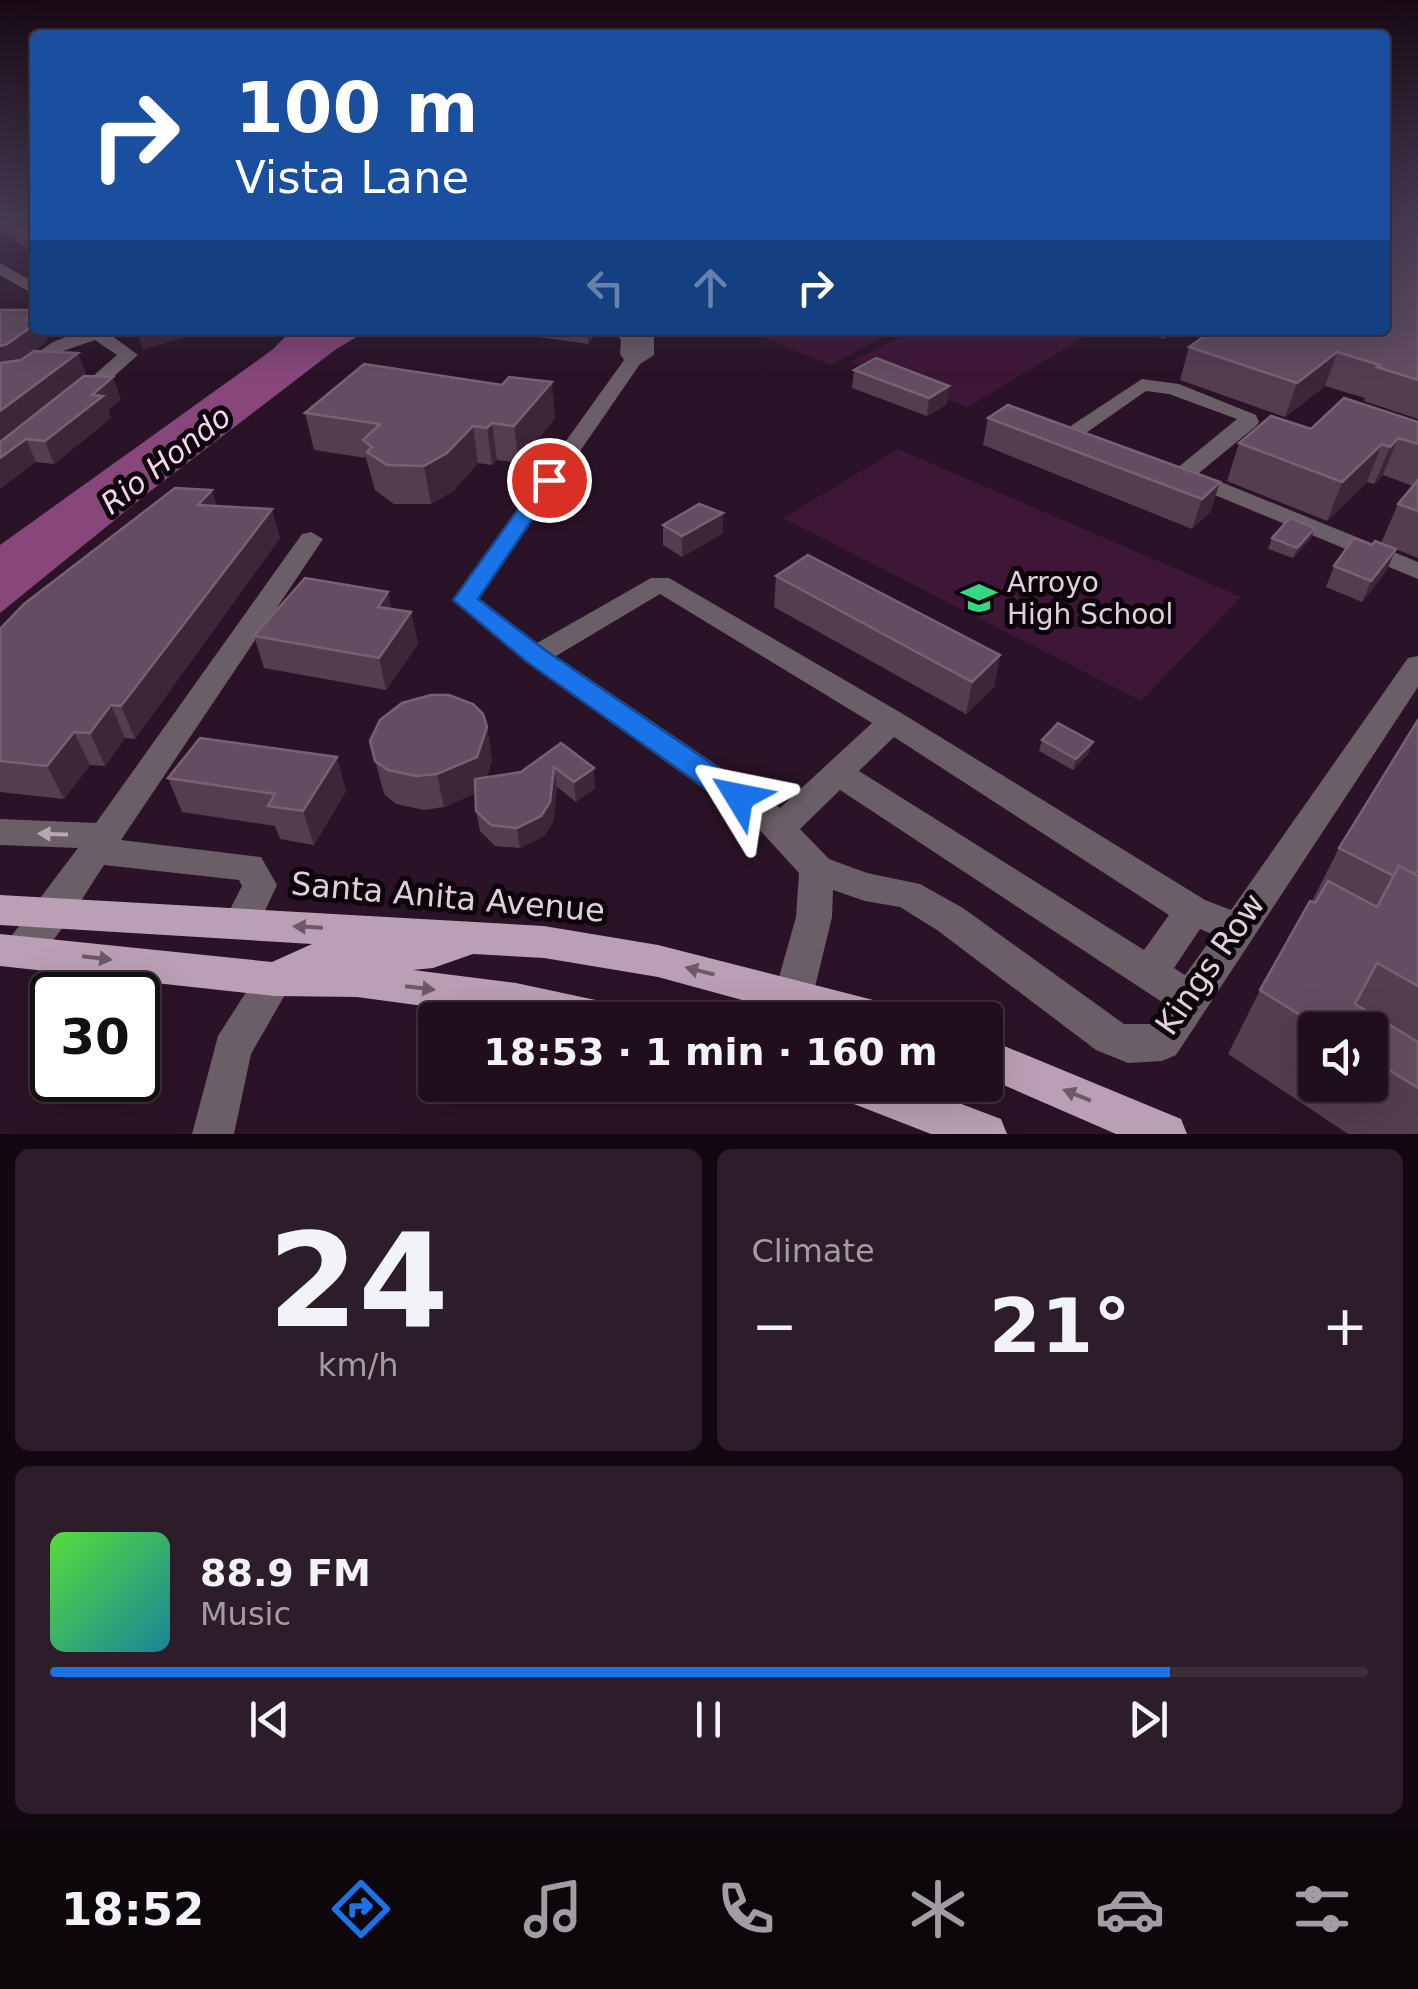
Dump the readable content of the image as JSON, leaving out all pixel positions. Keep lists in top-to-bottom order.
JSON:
{
  "streets": {
    "main road": ["Santa Anita Avenue"],
    "street": ["Kings Row"]
  },
  "water": ["Rio Hondo"],
  "places": {
    "school or university": ["Arroyo High School"]
  },
  "page": {
    "turn": ["100 m", "Vista Lane"],
    "limit": "30",
    "trip": "18:53 · 1 min · 160 m",
    "tile": [
      ["24", "km/h"],
      "Climate"
    ],
    "heat": ["−", "21°", "+"],
    "song": ["88.9 FM", "Music"],
    "tabs": "18:52"
  }
}
